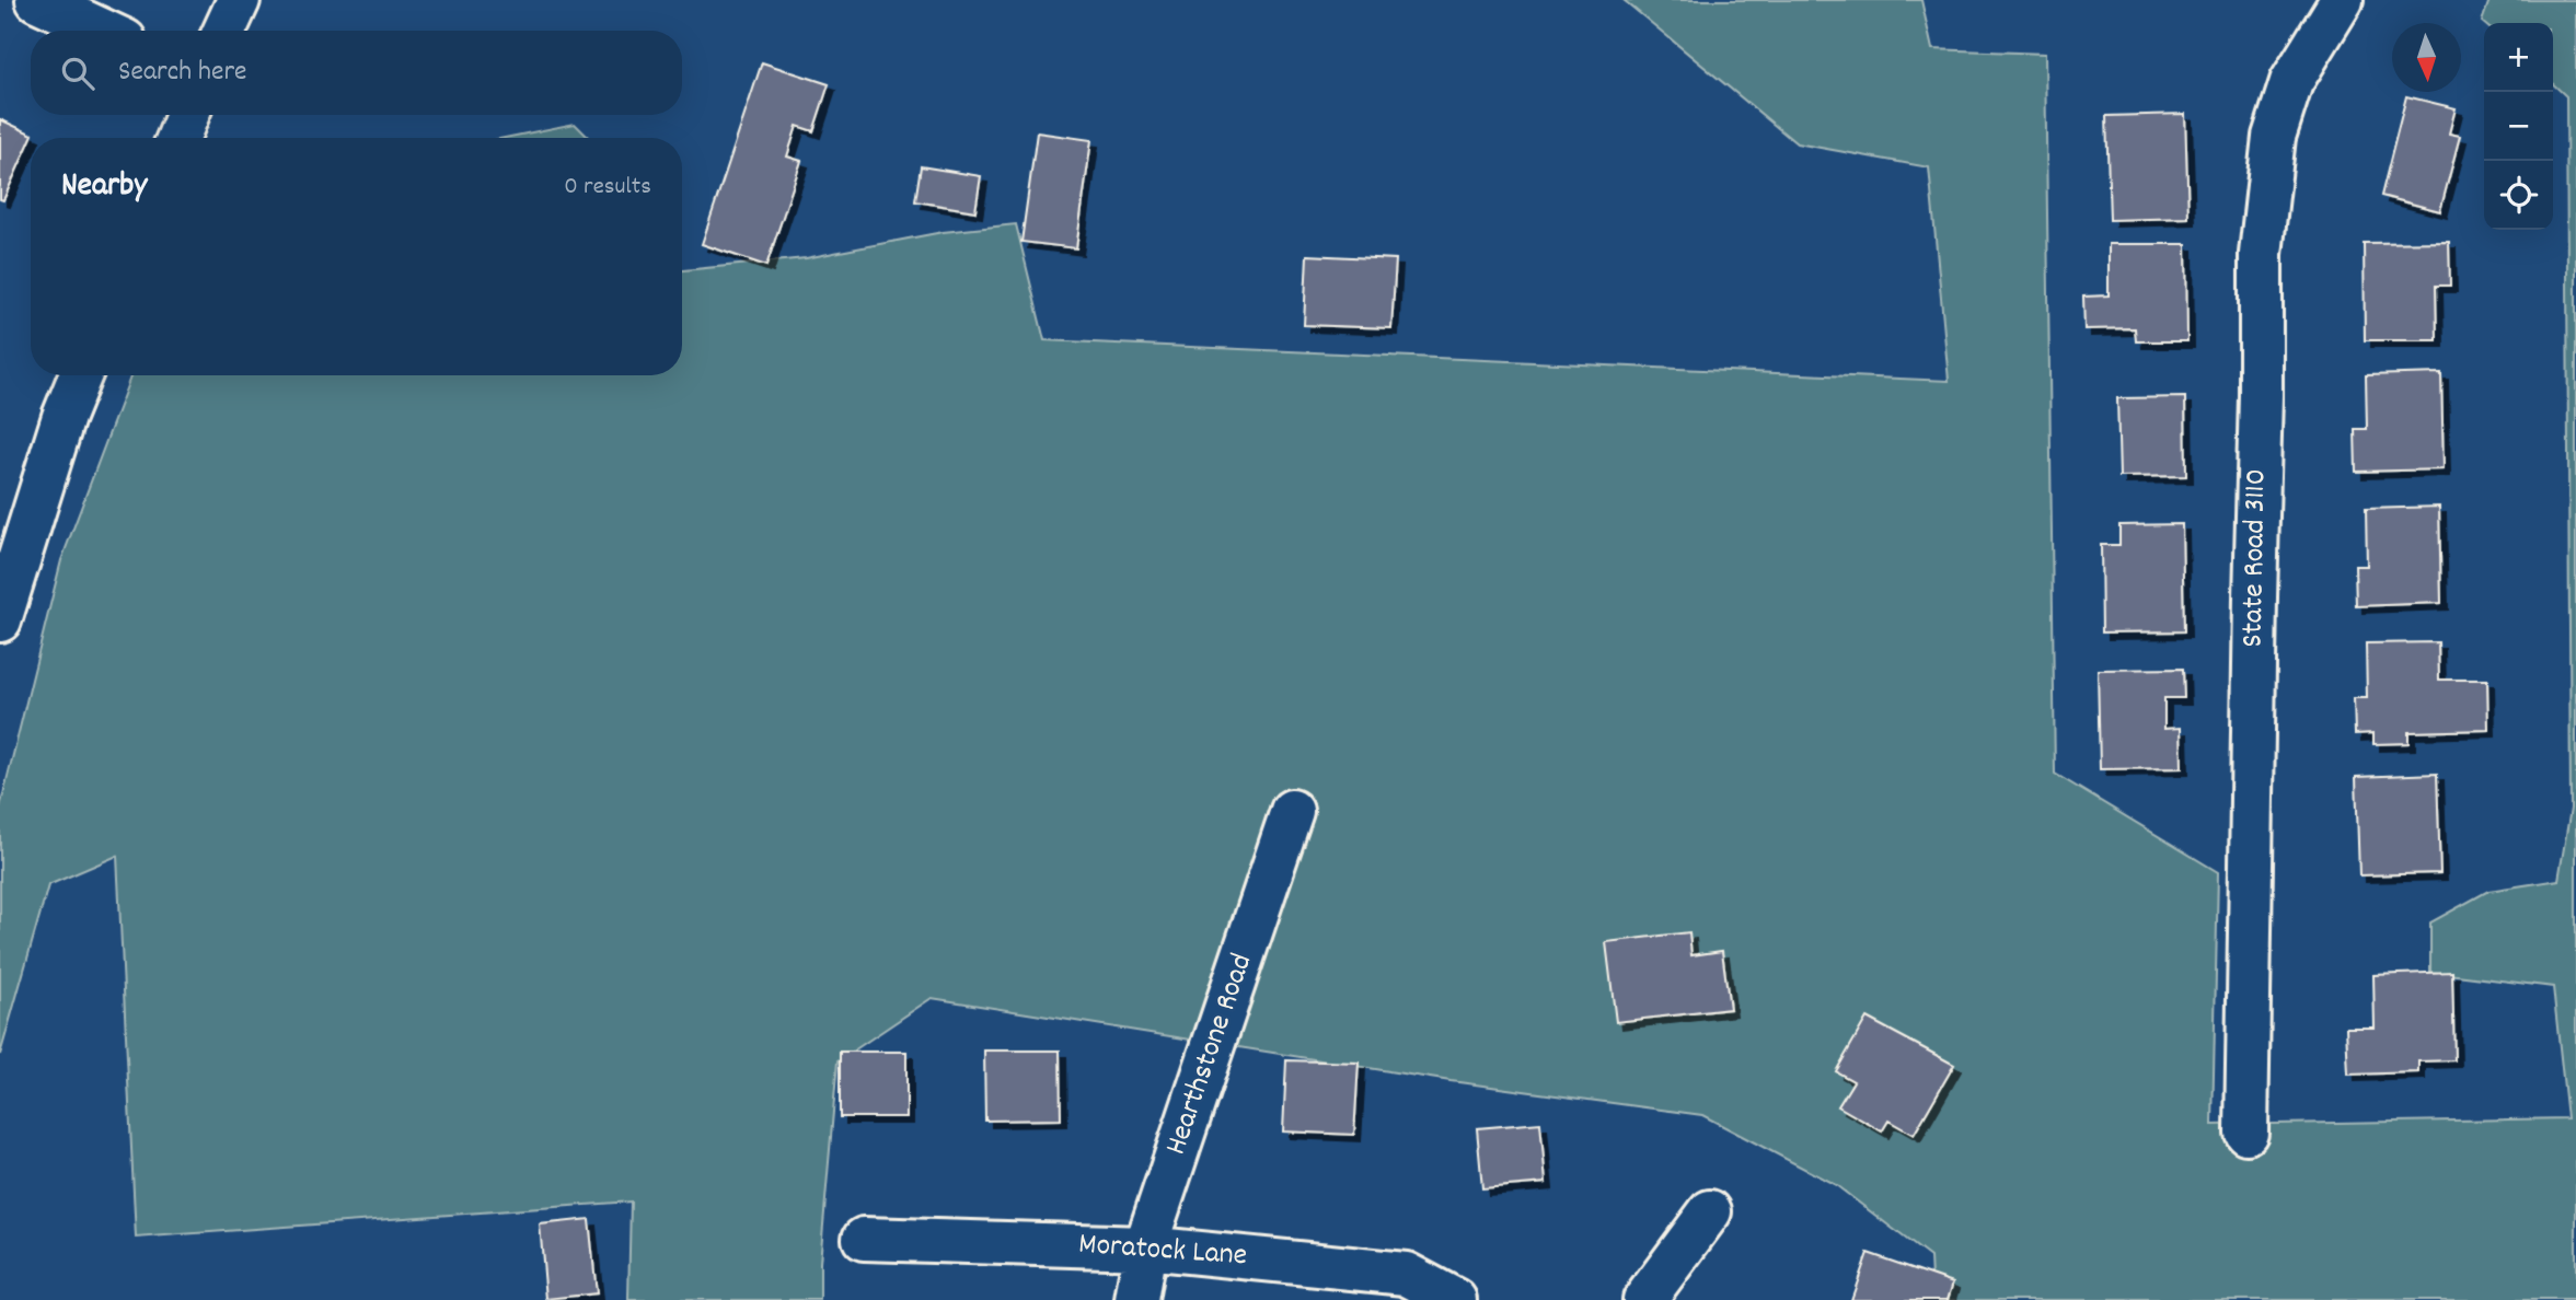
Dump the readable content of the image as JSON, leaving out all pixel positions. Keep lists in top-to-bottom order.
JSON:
{
  "streets": {
    "street": ["State Road 3110", "Hearthstone Road", "Moratock Lane"]
  },
  "crossings": [
    ["Hearthstone Road", "Moratock Lane"]
  ],
  "north": "bottom",
  "page": {
    "map_buttons": ["+", "−"],
    "search": "Search here",
    "heading": ["Nearby", "0 results"]
  }
}
